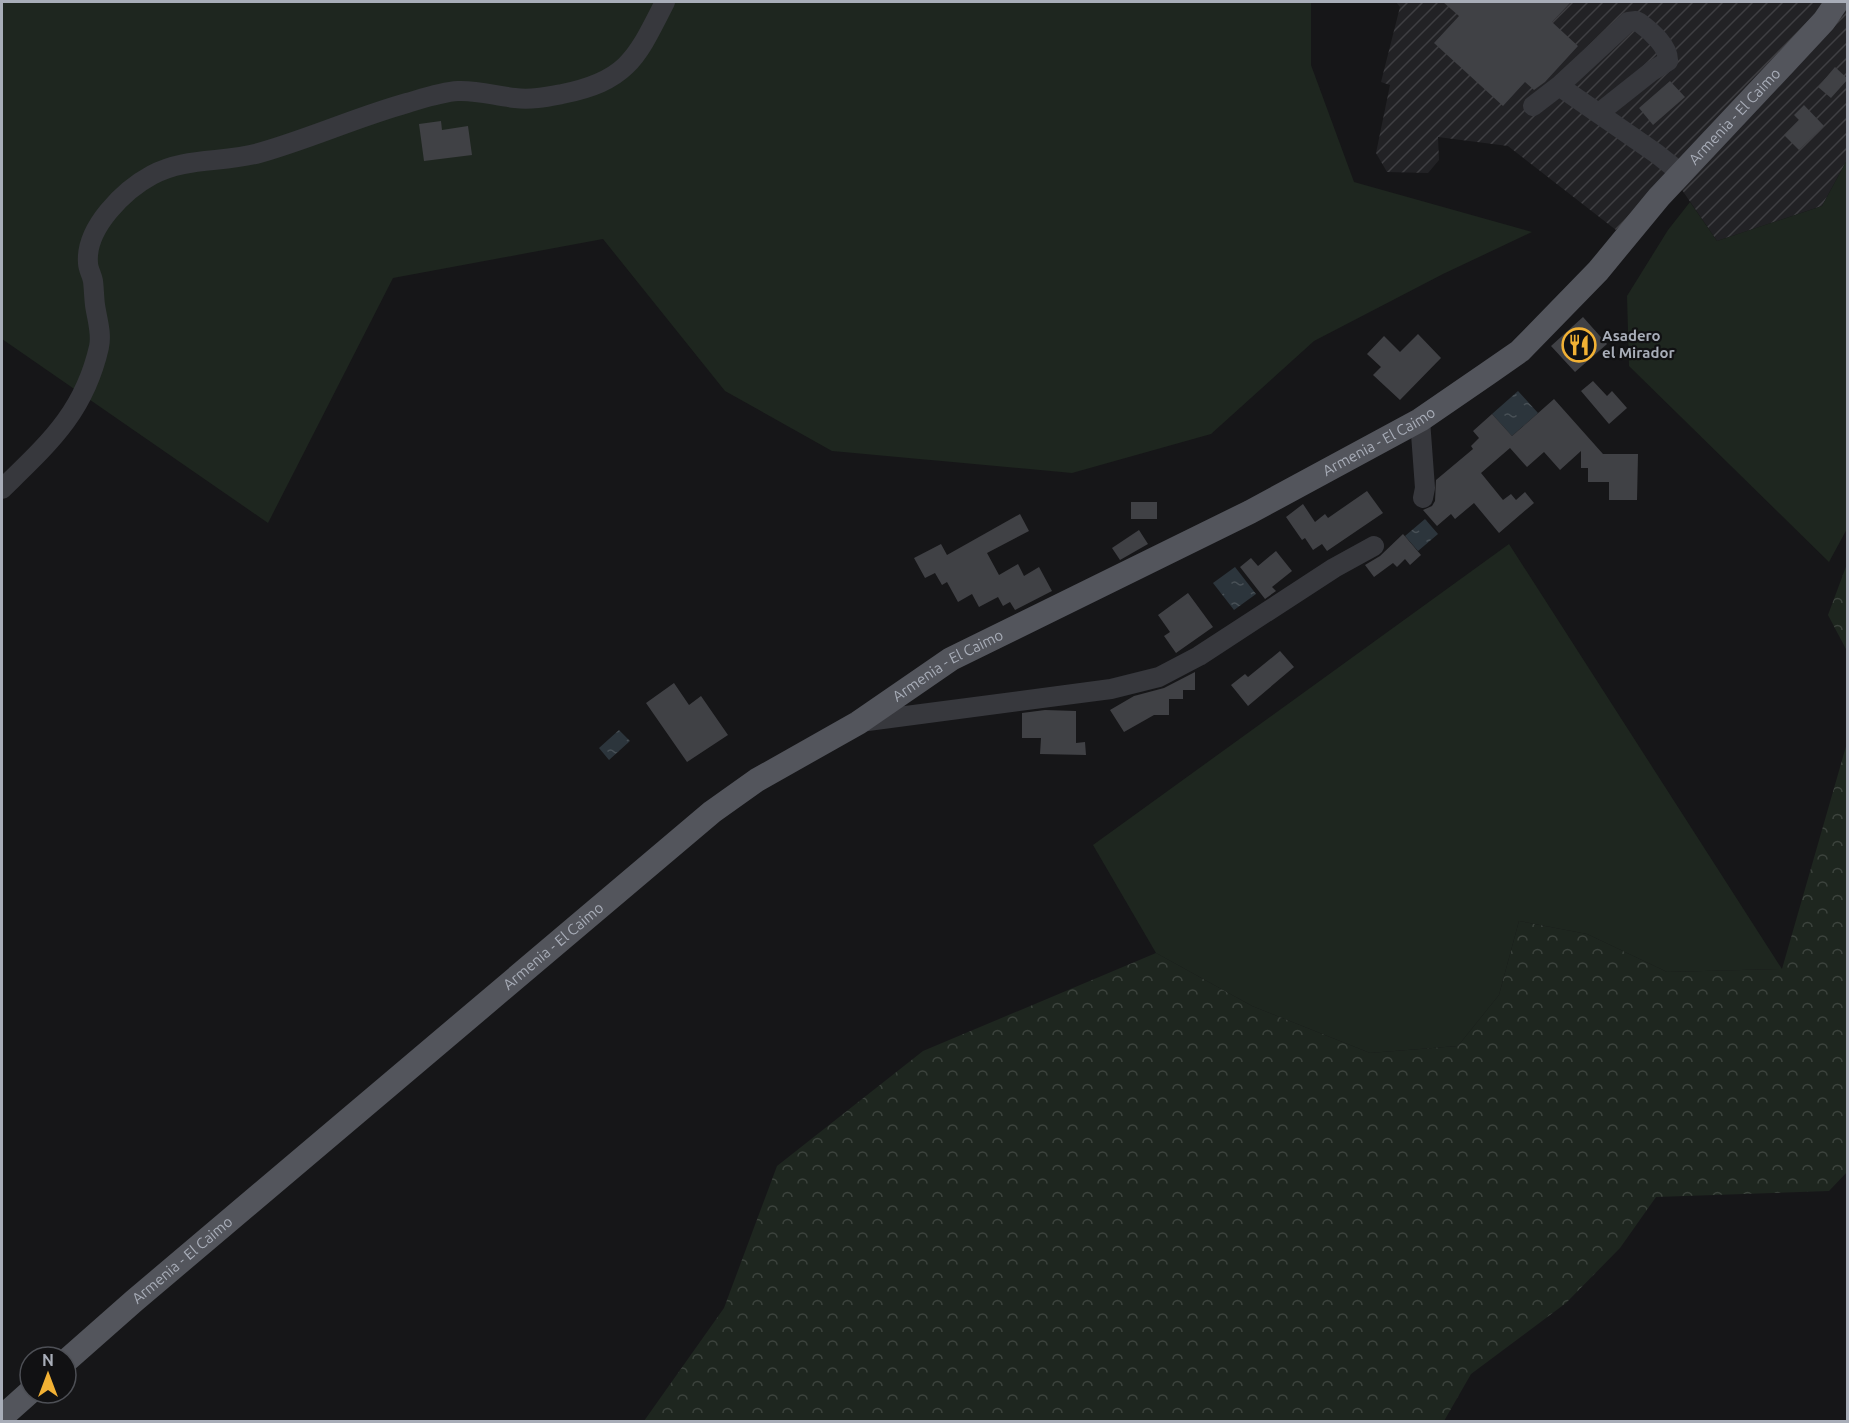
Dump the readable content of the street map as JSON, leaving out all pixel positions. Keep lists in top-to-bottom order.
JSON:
{
  "streets": {
    "main road": ["Armenia - El Caimo"]
  },
  "places": {
    "restaurant": ["Asadero el Mirador"]
  },
  "north": "top"
}
